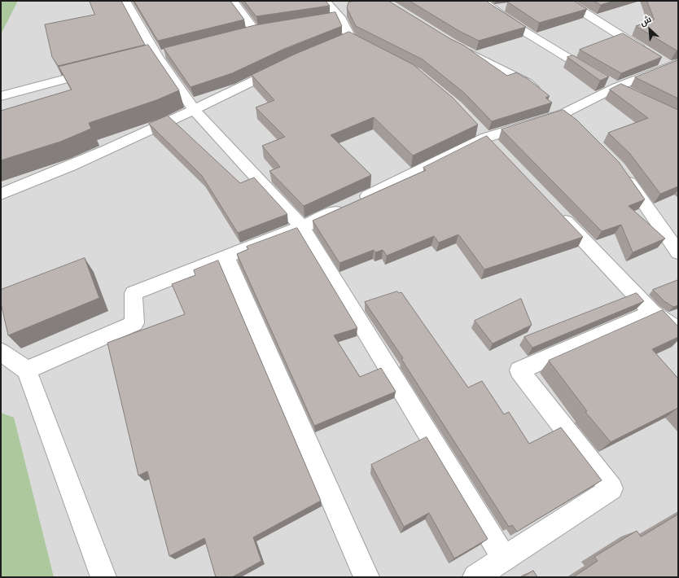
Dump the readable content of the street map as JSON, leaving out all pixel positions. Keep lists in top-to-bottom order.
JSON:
{
  "north": "top left"
}
